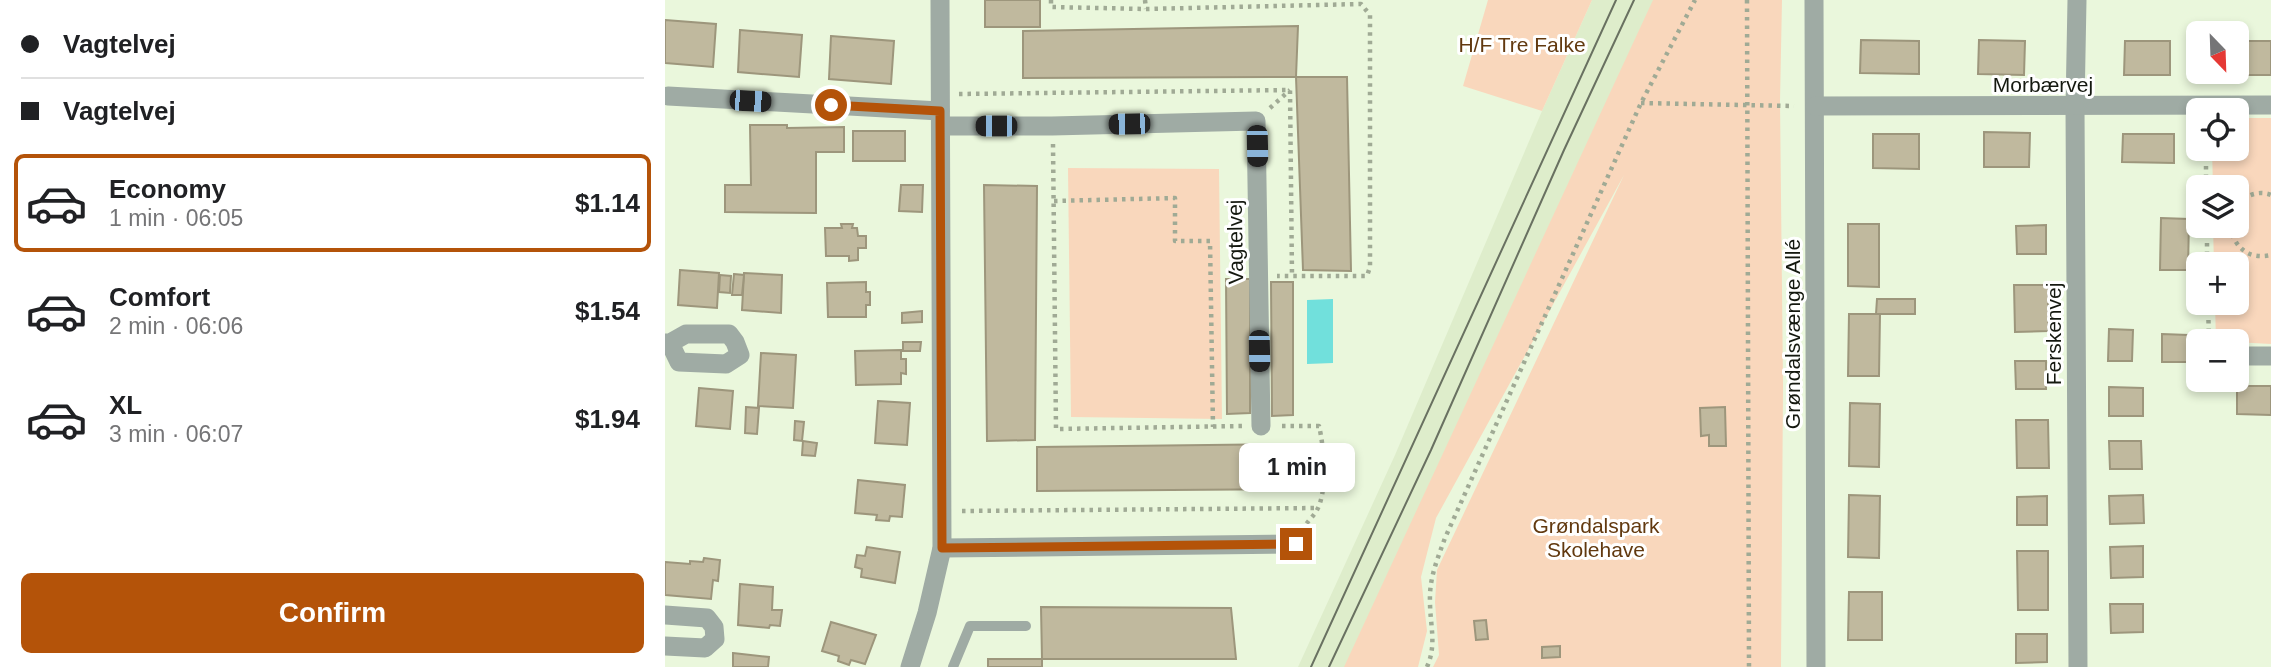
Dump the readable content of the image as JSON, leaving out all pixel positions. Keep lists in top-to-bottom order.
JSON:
{
  "streets": {
    "street": [
      "Morbærvej",
      "Vagtelvej",
      "Grøndalsvænge Allé",
      "Ferskenvej"
    ]
  },
  "crossings": [
    ["Morbærvej", "Grøndalsvænge Allé"],
    ["Morbærvej", "Ferskenvej"]
  ],
  "parks": ["H/F Tre Falke", "Grøndalspark Skolehave"],
  "north": "bottom right",
  "page": {
    "banner": ["Vagtelvej", "Vagtelvej"],
    "map_buttons": ["+", "−"],
    "list": [
      {
        "name": "Economy",
        "note": "1 min · 06:05",
        "value": "$1.14"
      },
      {
        "name": "Comfort",
        "note": "2 min · 06:06",
        "value": "$1.54"
      },
      {
        "name": "XL",
        "note": "3 min · 06:07",
        "value": "$1.94"
      }
    ],
    "bubble": "1 min",
    "buttons": "Confirm"
  }
}
